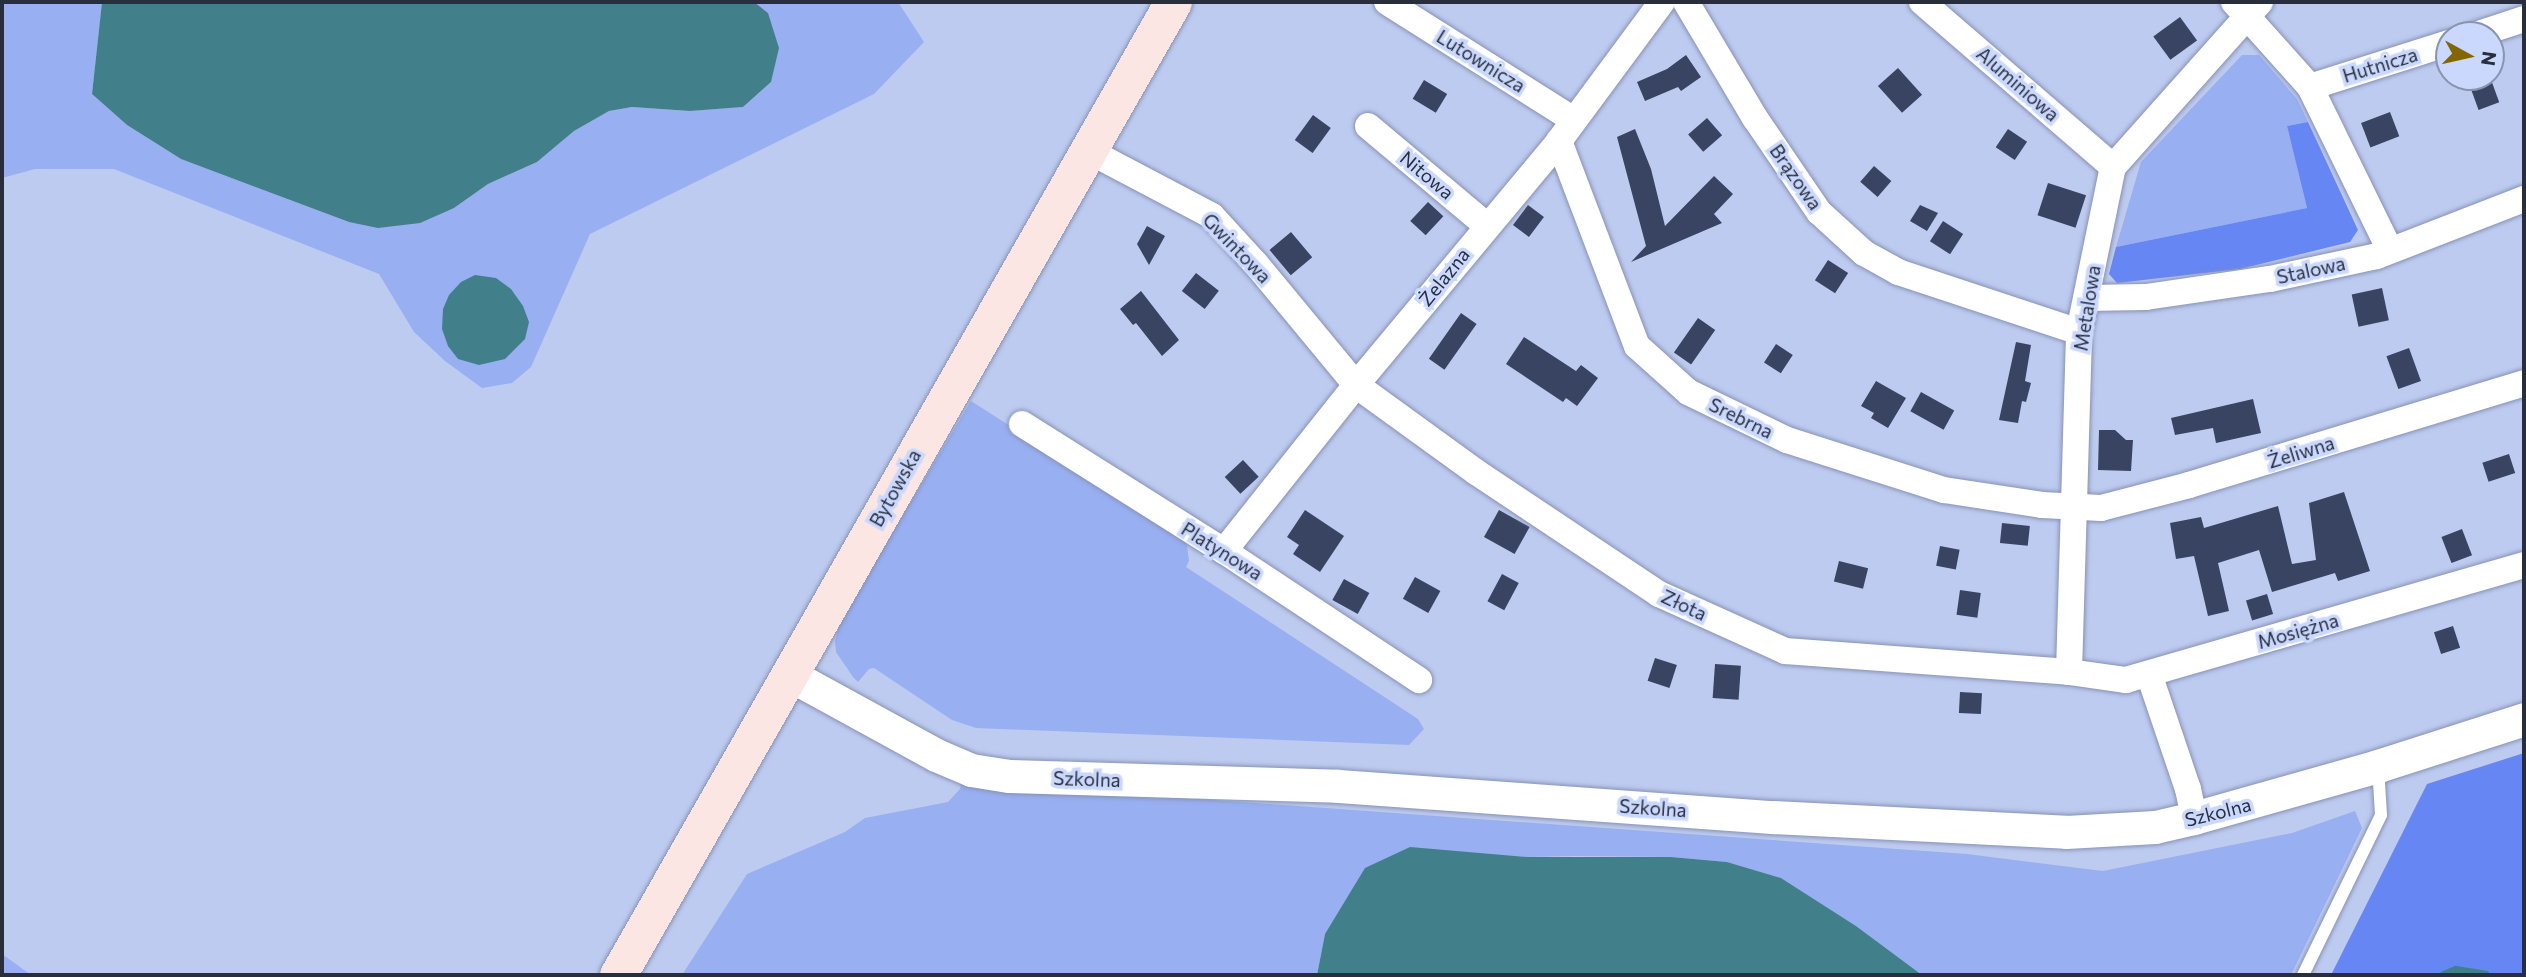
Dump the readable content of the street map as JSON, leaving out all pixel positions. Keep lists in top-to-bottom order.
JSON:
{
  "streets": {
    "main road": ["Bytowska"],
    "street": [
      "Lutownicza",
      "Hutnicza",
      "Aluminiowa",
      "Nitowa",
      "Brązowa",
      "Gwintowa",
      "Stalowa",
      "Żelazna",
      "Metalowa",
      "Srebrna",
      "Żeliwna",
      "Platynowa",
      "Złota",
      "Mosiężna",
      "Szkolna"
    ]
  },
  "crossings": [
    ["Lutownicza", "Żelazna"],
    ["Lutownicza", "Srebrna"],
    ["Aluminiowa", "Metalowa"],
    ["Nitowa", "Żelazna"],
    ["Brązowa", "Metalowa"],
    ["Gwintowa", "Żelazna"],
    ["Gwintowa", "Bytowska"],
    ["Gwintowa", "Złota"],
    ["Stalowa", "Metalowa"],
    ["Żelazna", "Srebrna"],
    ["Żelazna", "Platynowa"],
    ["Żelazna", "Złota"],
    ["Metalowa", "Srebrna"],
    ["Metalowa", "Żeliwna"],
    ["Metalowa", "Złota"],
    ["Metalowa", "Mosiężna"],
    ["Srebrna", "Żeliwna"],
    ["Bytowska", "Szkolna"],
    ["Złota", "Mosiężna"]
  ],
  "north": "right"
}
